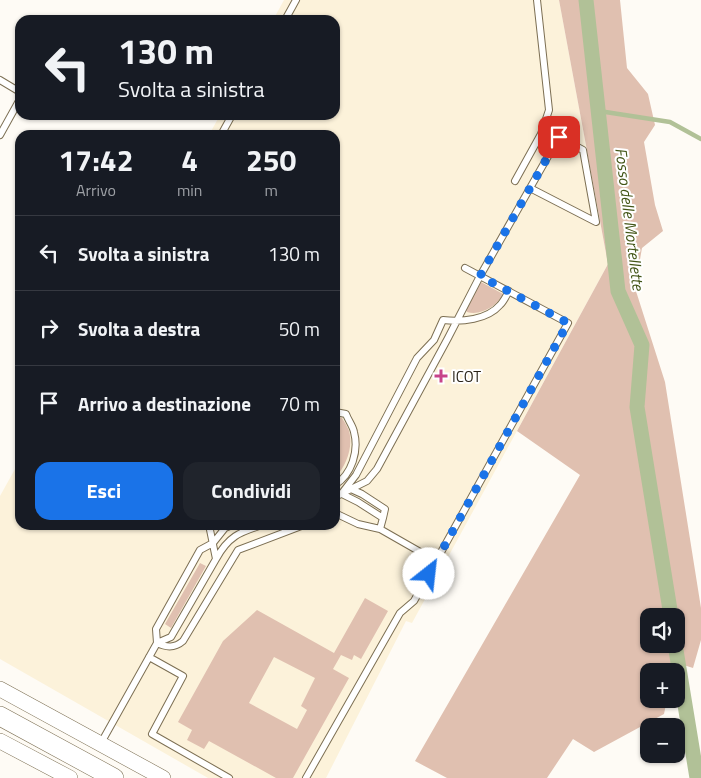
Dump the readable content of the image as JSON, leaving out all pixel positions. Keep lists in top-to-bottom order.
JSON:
{
  "water": ["Fosso delle Mortellette"],
  "places": {
    "health": ["ICOT"]
  },
  "page": {
    "turn": ["130 m", "Svolta a sinistra"],
    "eta": [
      "17:42",
      "Arrivo",
      "4",
      "min",
      "250",
      "m"
    ],
    "list": [
      {
        "name": "Svolta a sinistra",
        "value": "130 m"
      },
      {
        "name": "Svolta a destra",
        "value": "50 m"
      },
      {
        "name": "Arrivo a destinazione",
        "value": "70 m"
      }
    ],
    "buttons": ["Esci", "Condividi"],
    "map_buttons": ["+", "−"]
  }
}
